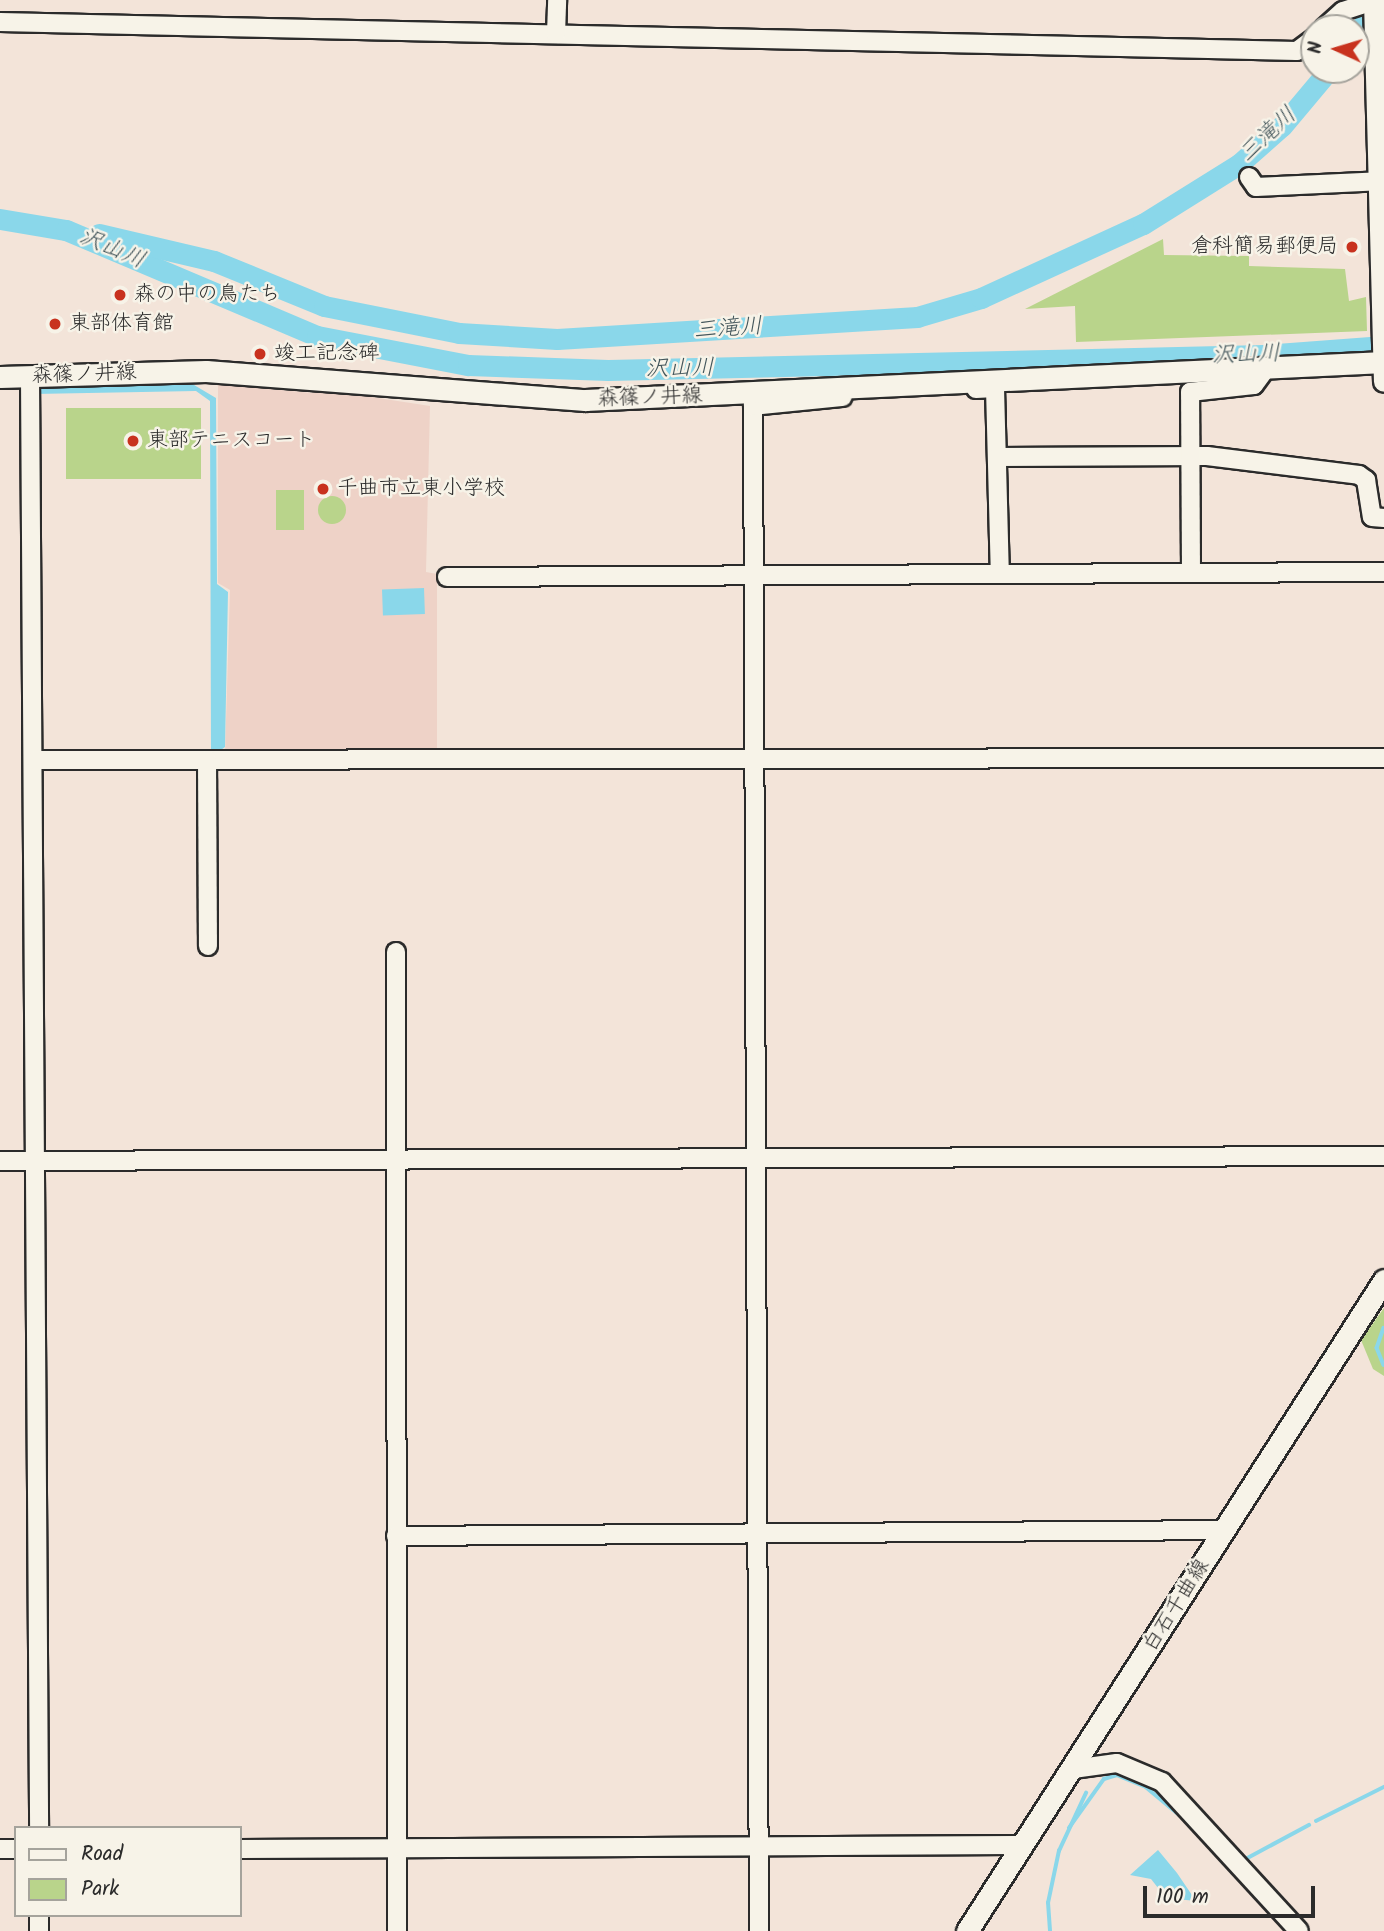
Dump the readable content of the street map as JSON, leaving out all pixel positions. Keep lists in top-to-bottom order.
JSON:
{
  "streets": {
    "main road": ["森篠ノ井線", "白石千曲線"]
  },
  "water": ["三滝川", "沢山川"],
  "places": [
    "倉科簡易郵便局",
    "森の中の鳥たち",
    "東部体育館",
    "竣工記念碑",
    "東部テニスコート",
    "千曲市立東小学校"
  ],
  "legend": ["Road", "Park"],
  "scale_bar": "100 m",
  "north": "left"
}
